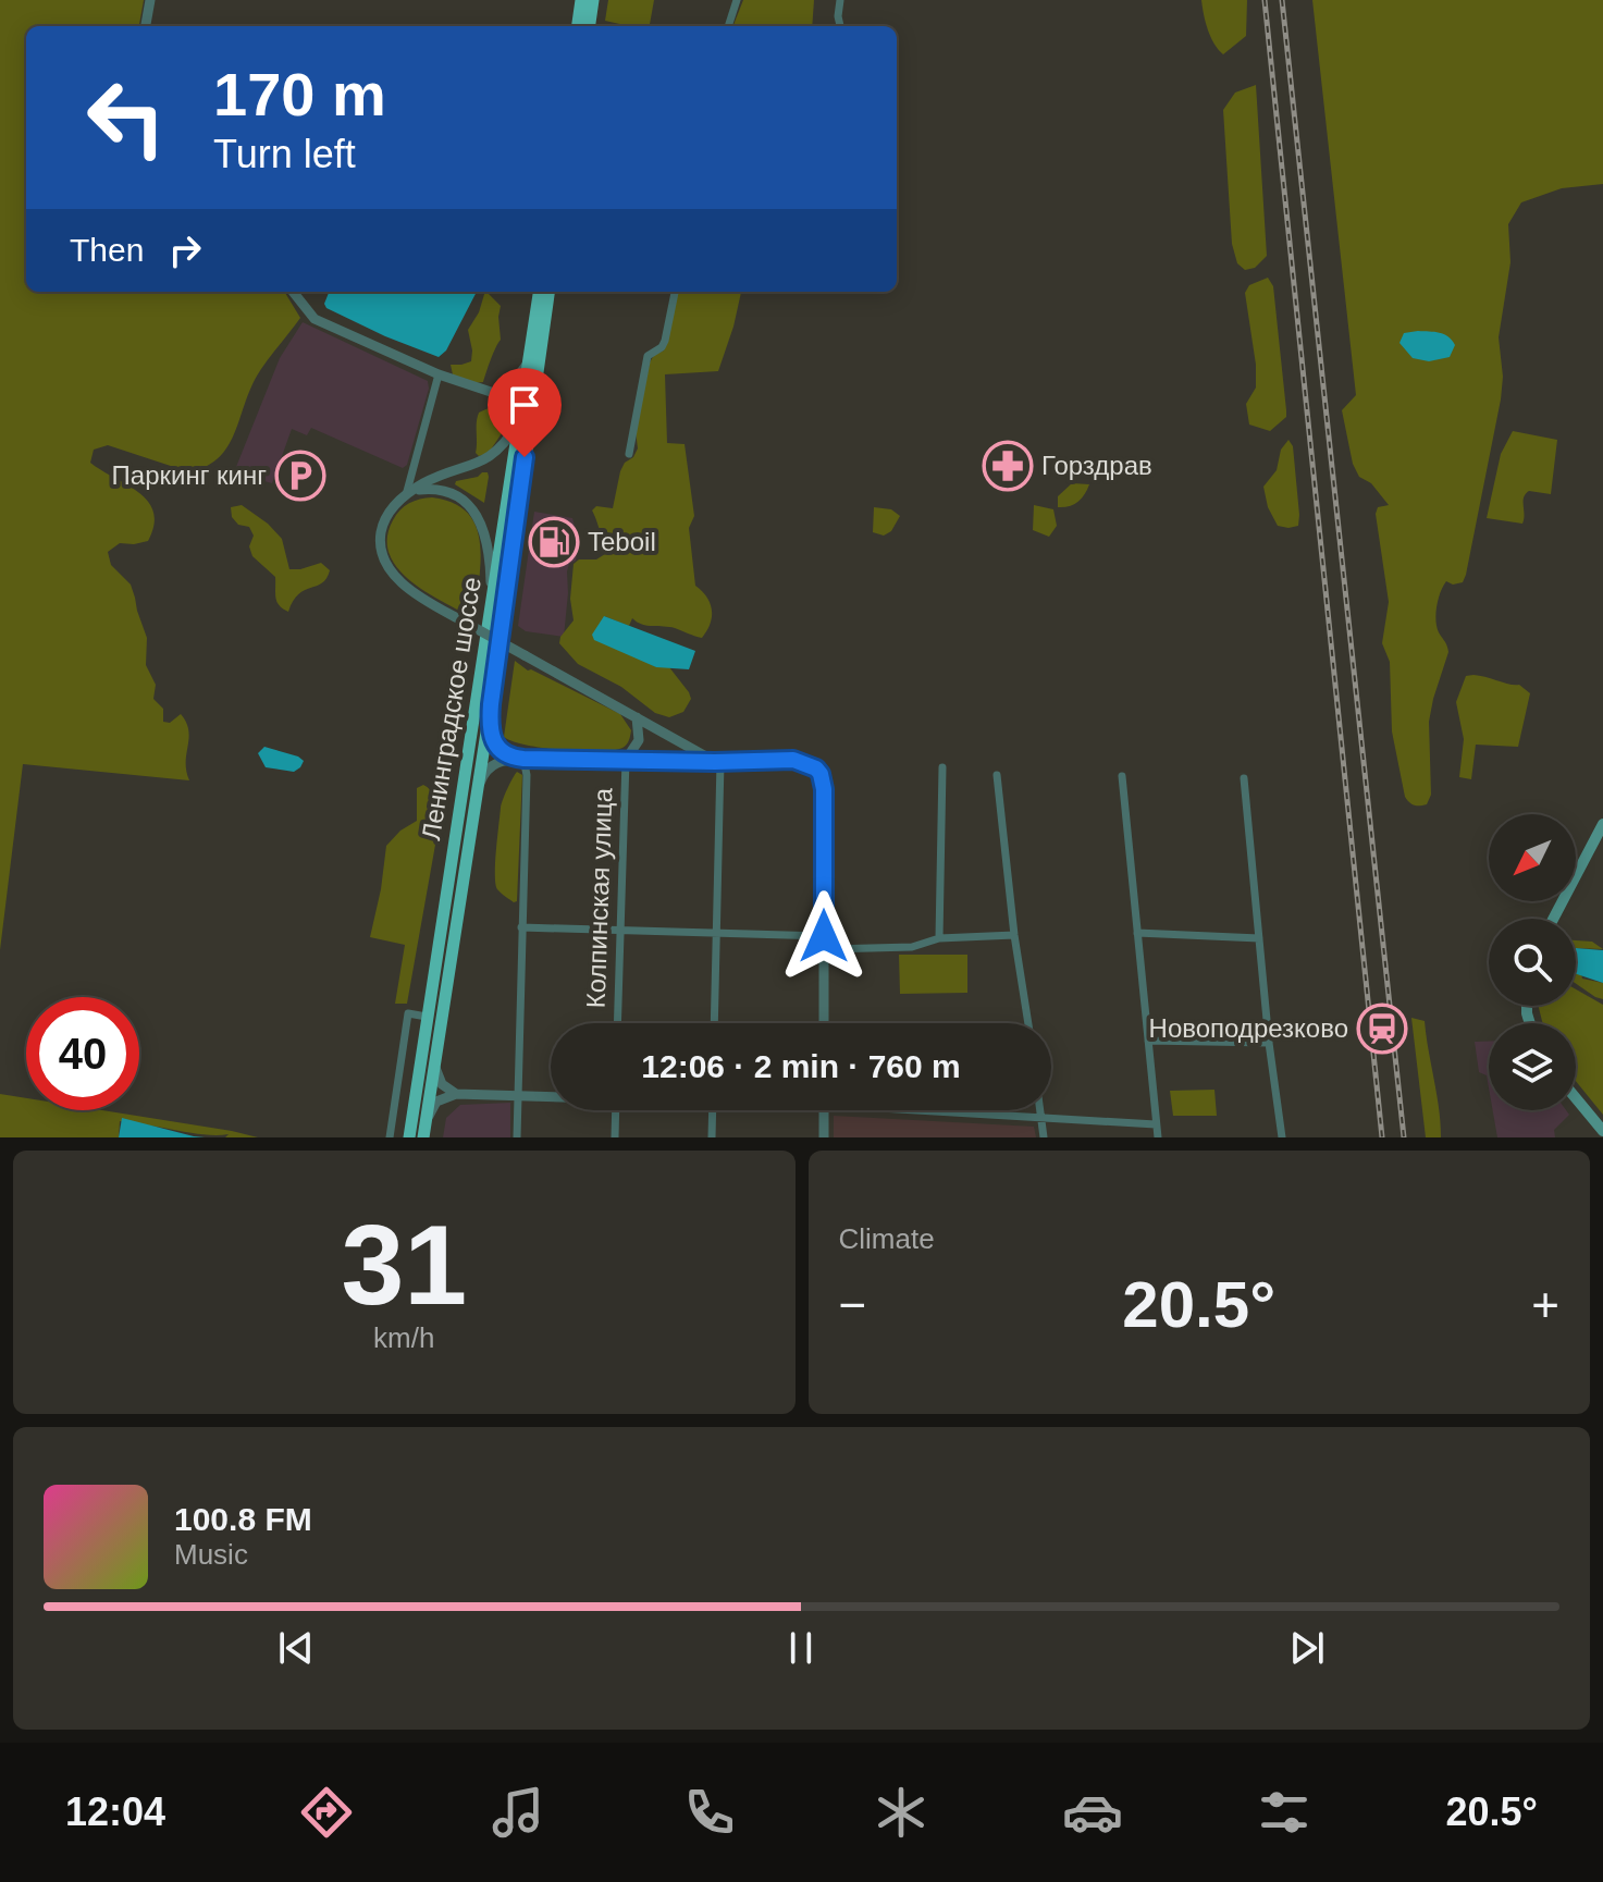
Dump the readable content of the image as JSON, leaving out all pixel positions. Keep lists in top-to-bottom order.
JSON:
{
  "streets": {
    "highway": ["Ленинградское шоссе"],
    "street": ["Колпинская улица"]
  },
  "places": {
    "pharmacy": ["Горздрав"],
    "parking": ["Паркинг кинг"],
    "fuel station": ["Teboil"],
    "station": ["Новоподрезково"]
  },
  "north": "bottom left",
  "page": {
    "turn": ["170 m", "Turn left"],
    "then": "Then",
    "limit": "40",
    "trip": "12:06 · 2 min · 760 m",
    "tile": [
      ["31", "km/h"],
      "Climate"
    ],
    "heat": ["−", "20.5°", "+"],
    "song": ["100.8 FM", "Music"],
    "tabs": ["12:04", "20.5°"]
  }
}
